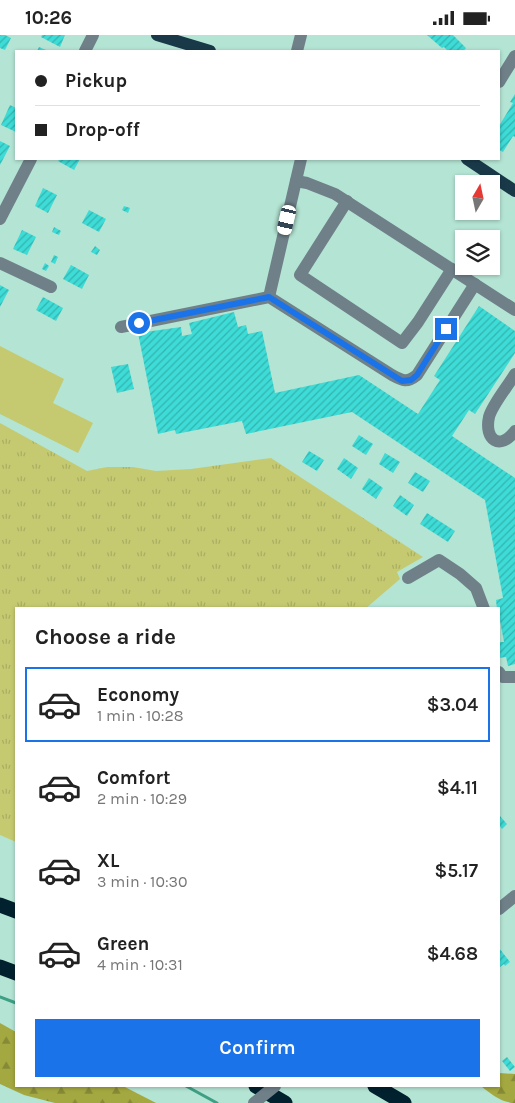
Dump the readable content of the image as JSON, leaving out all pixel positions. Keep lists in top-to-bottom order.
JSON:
{
  "north": "top",
  "page": {
    "status": "10:26",
    "banner": ["Pickup", "Drop-off"],
    "heading": "Choose a ride",
    "list": [
      {
        "name": "Economy",
        "note": "1 min · 10:28",
        "value": "$3.04"
      },
      {
        "name": "Comfort",
        "note": "2 min · 10:29",
        "value": "$4.11"
      },
      {
        "name": "XL",
        "note": "3 min · 10:30",
        "value": "$5.17"
      },
      {
        "name": "Green",
        "note": "4 min · 10:31",
        "value": "$4.68"
      }
    ],
    "buttons": "Confirm"
  }
}
